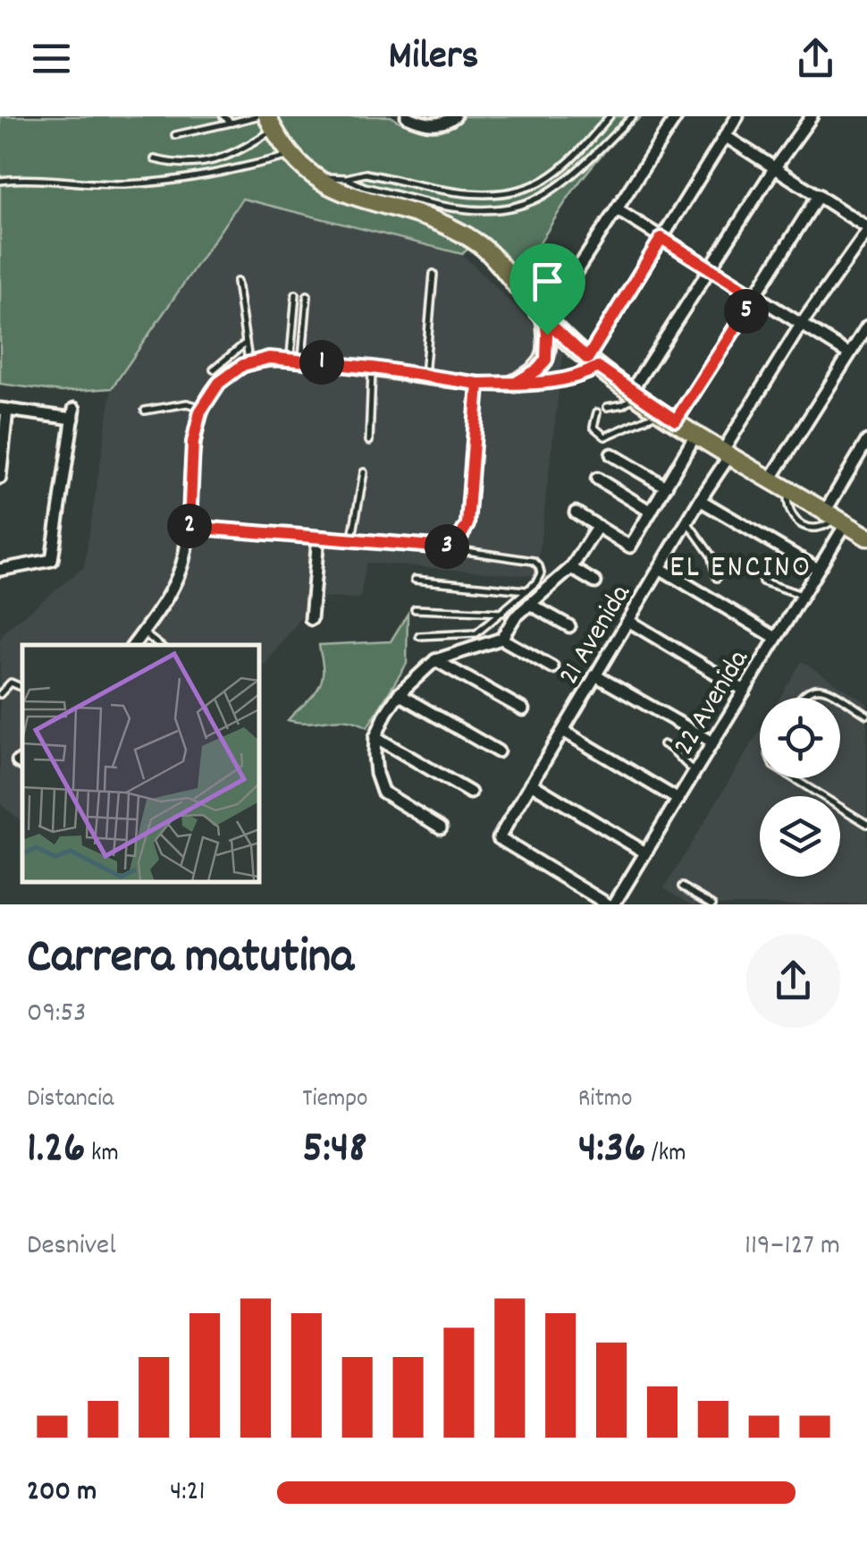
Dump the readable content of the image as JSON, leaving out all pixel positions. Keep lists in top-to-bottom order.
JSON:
{
  "streets": {
    "street": ["21 Avenida", "22 Avenida"]
  },
  "crossings": [
    ["21 Avenida", "22 Avenida"]
  ],
  "districts": ["EL ENCINO"],
  "page": {
    "header": "Milers",
    "pins": [
      "5",
      "1",
      "2",
      "3"
    ],
    "heading": ["Carrera matutina", "09:53"],
    "stats": [
      ["Distancia", "1.26 km"],
      ["Tiempo", "5:48"],
      ["Ritmo", "4:36 /km"]
    ],
    "chart": ["Desnivel", "119–127 m"],
    "list": [
      {
        "name": "200 m",
        "note": "4:21"
      }
    ]
  }
}
